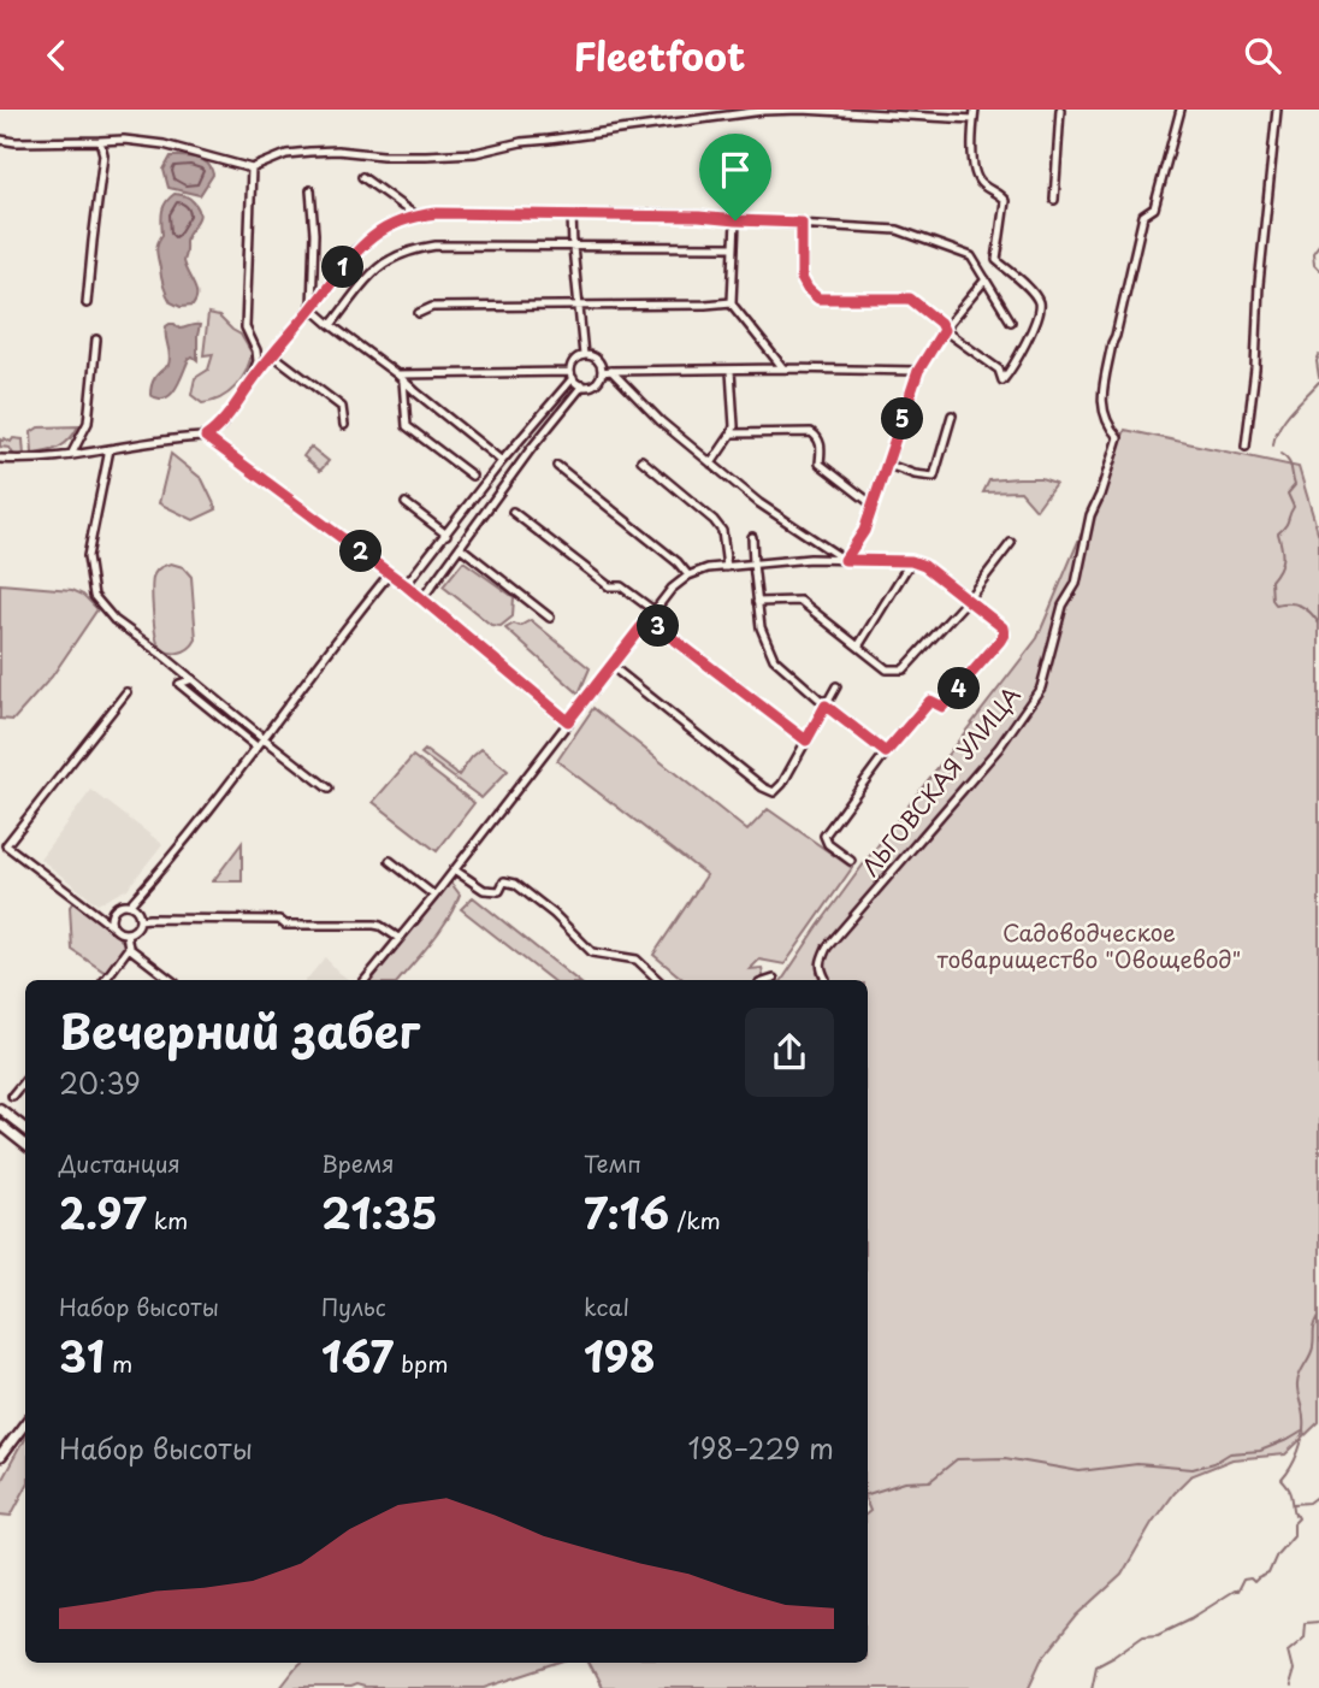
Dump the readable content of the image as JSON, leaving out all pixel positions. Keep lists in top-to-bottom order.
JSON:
{
  "streets": {
    "street": ["ЛЬГОВСКАЯ УЛИЦА"]
  },
  "parks": ["Садоводческое товарищество \"Овощевод\""],
  "page": {
    "header": "Fleetfoot",
    "pins": [
      "1",
      "5",
      "2",
      "3",
      "4"
    ],
    "heading": ["Вечерний забег", "20:39"],
    "stats": [
      ["Дистанция", "2.97 km"],
      ["Время", "21:35"],
      ["Темп", "7:16 /km"],
      ["Набор высоты", "31 m"],
      ["Пульс", "167 bpm"],
      ["kcal", "198"]
    ],
    "chart": ["Набор высоты", "198–229 m"]
  }
}
